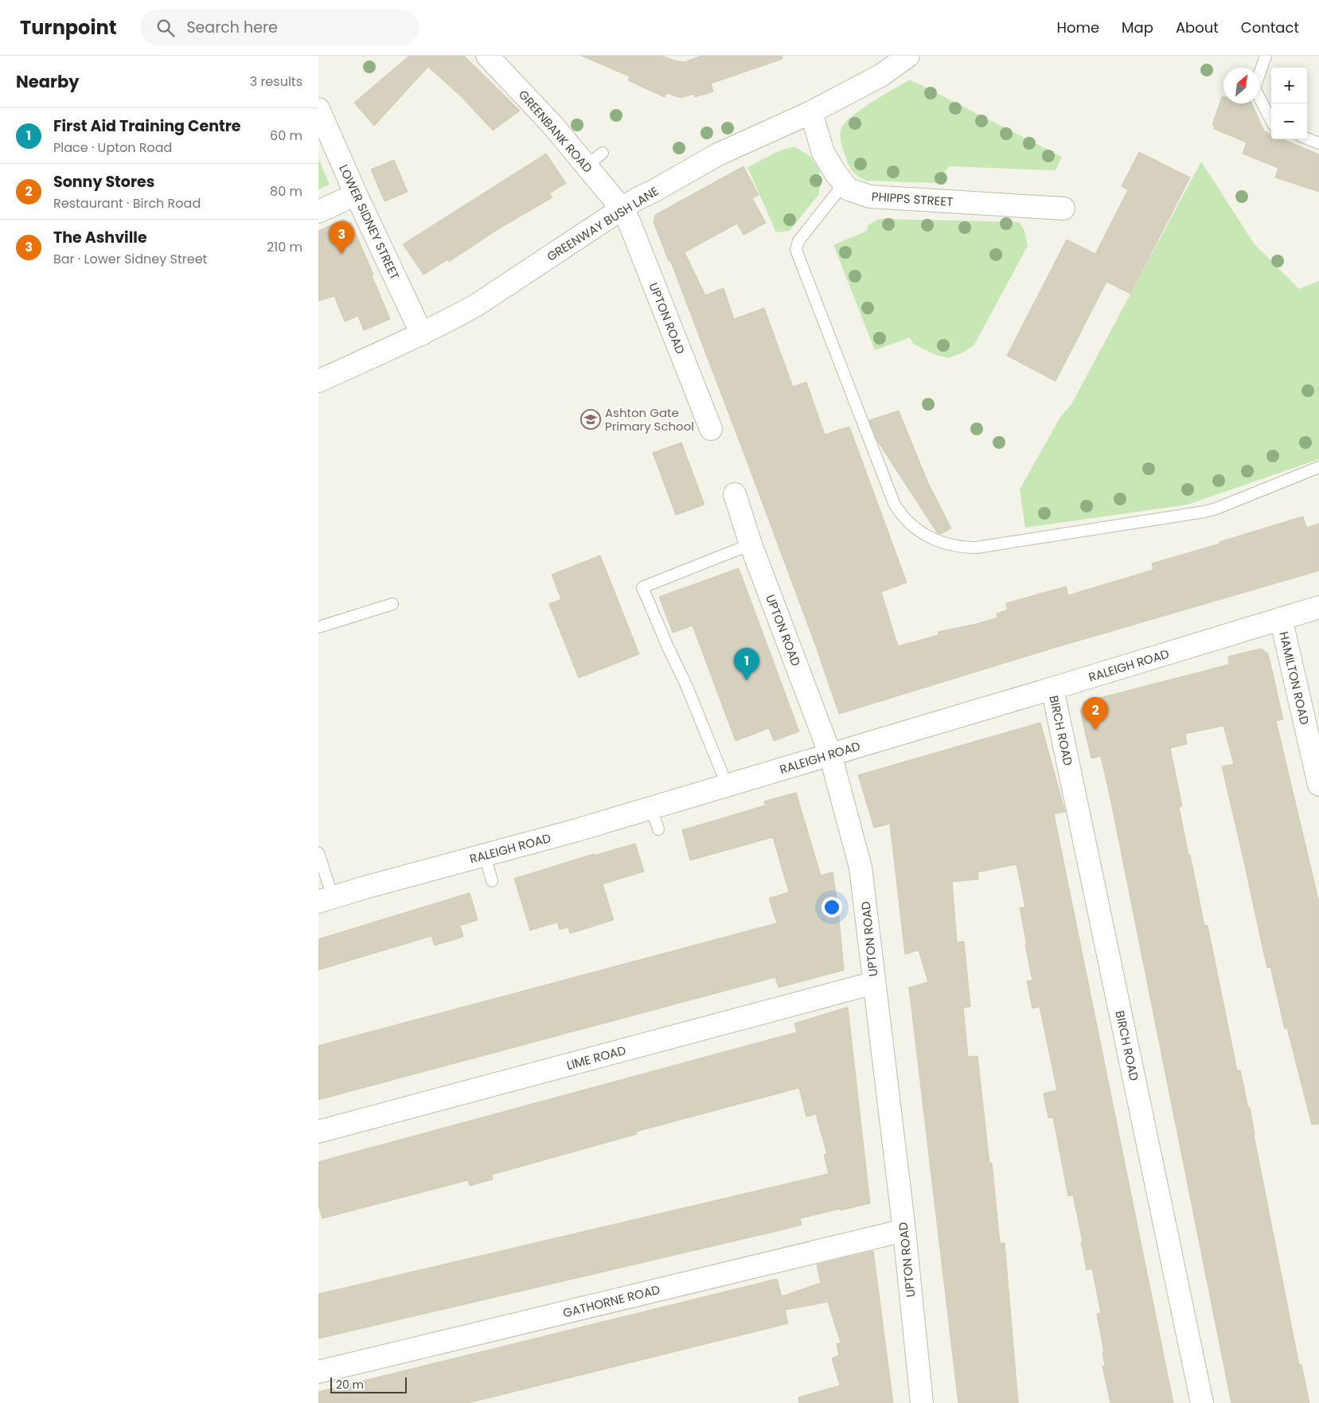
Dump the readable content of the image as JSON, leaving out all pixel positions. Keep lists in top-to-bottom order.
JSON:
{
  "streets": {
    "street": [
      "GREENBANK ROAD",
      "PHIPPS STREET",
      "LOWER SIDNEY STREET",
      "GREENWAY BUSH LANE",
      "UPTON ROAD",
      "RALEIGH ROAD",
      "HAMILTON ROAD",
      "BIRCH ROAD",
      "LIME ROAD",
      "GATHORNE ROAD"
    ]
  },
  "crossings": [
    ["GREENBANK ROAD", "GREENWAY BUSH LANE"],
    ["GREENBANK ROAD", "UPTON ROAD"],
    ["PHIPPS STREET", "GREENWAY BUSH LANE"],
    ["LOWER SIDNEY STREET", "GREENWAY BUSH LANE"],
    ["GREENWAY BUSH LANE", "UPTON ROAD"],
    ["UPTON ROAD", "RALEIGH ROAD"],
    ["UPTON ROAD", "LIME ROAD"],
    ["UPTON ROAD", "GATHORNE ROAD"],
    ["RALEIGH ROAD", "HAMILTON ROAD"],
    ["RALEIGH ROAD", "BIRCH ROAD"]
  ],
  "places": {
    "school or university": ["Ashton Gate Primary School"]
  },
  "scale_bar": "20 m",
  "north": "top right",
  "page": {
    "header": "Turnpoint",
    "search": "Search here",
    "nav": [
      "Home",
      "Map",
      "About",
      "Contact"
    ],
    "heading": ["Nearby", "3 results"],
    "map_buttons": ["+", "−"],
    "list": [
      {
        "mark": "1",
        "name": "First Aid Training Centre",
        "note": "Place · Upton Road",
        "value": "60 m"
      },
      {
        "mark": "2",
        "name": "Sonny Stores",
        "note": "Restaurant · Birch Road",
        "value": "80 m"
      },
      {
        "mark": "3",
        "name": "The Ashville",
        "note": "Bar · Lower Sidney Street",
        "value": "210 m"
      }
    ],
    "pins": ["3", "1", "2"],
    "scale": "20 m"
  }
}
